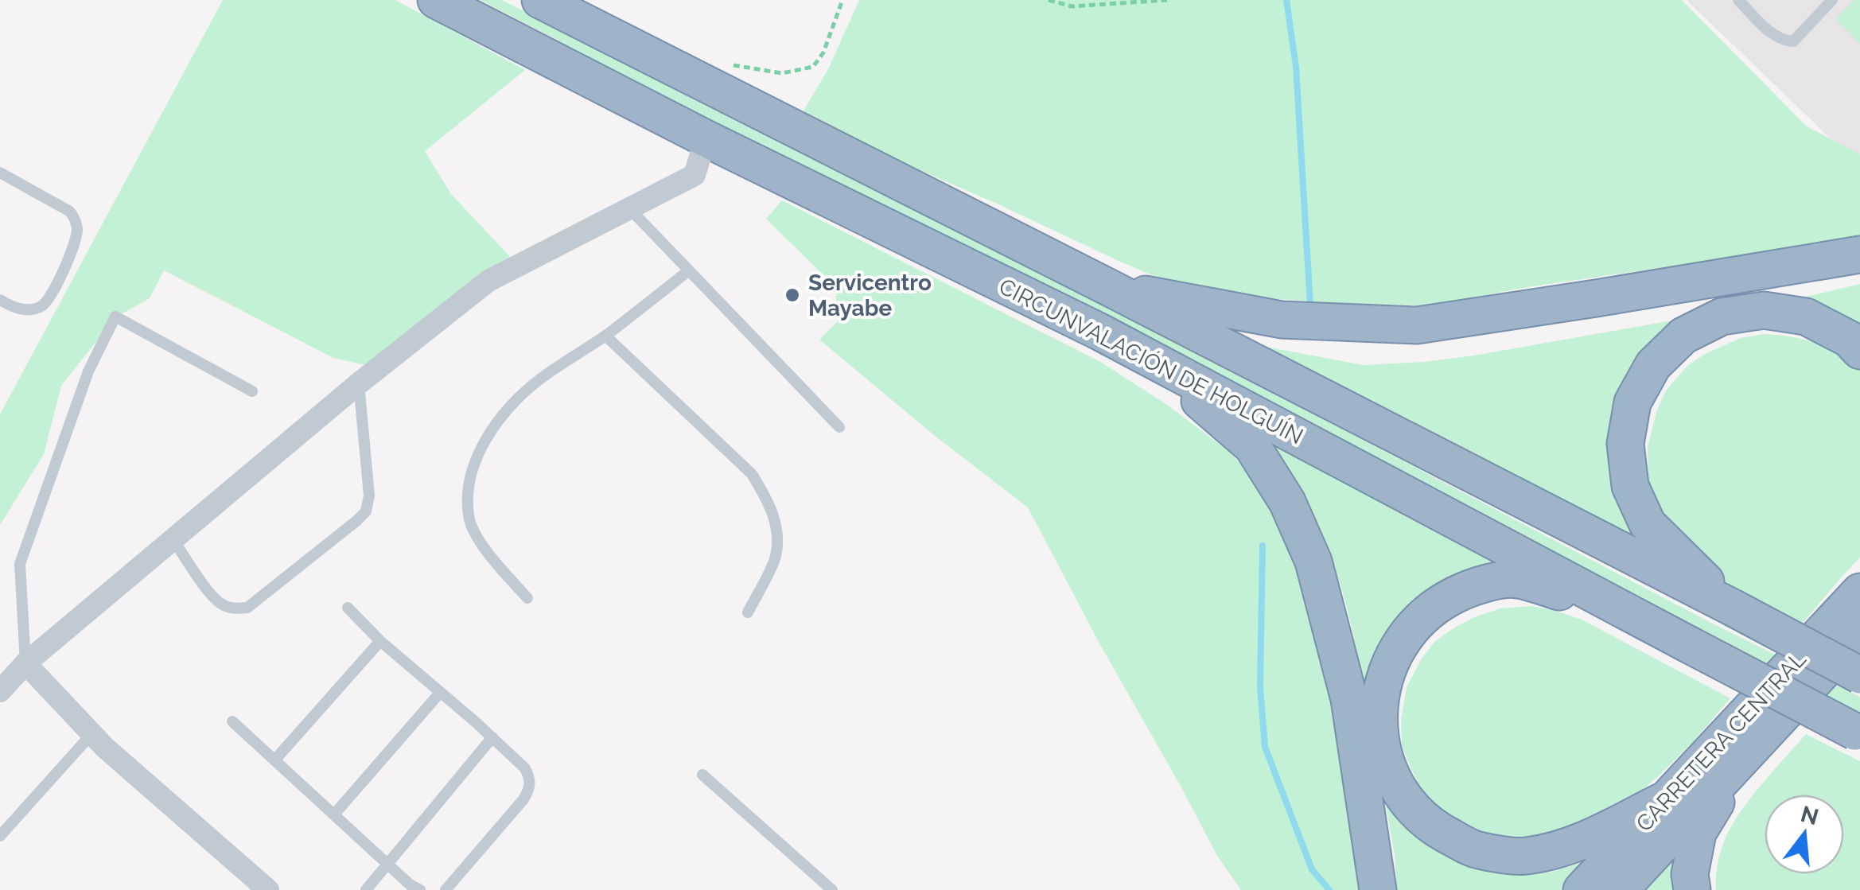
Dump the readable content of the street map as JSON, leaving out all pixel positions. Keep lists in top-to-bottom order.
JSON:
{
  "streets": {
    "highway": ["CIRCUNVALACIÓN DE HOLGUÍN", "CARRETERA CENTRAL"]
  },
  "places": ["Servicentro Mayabe"],
  "north": "top"
}
